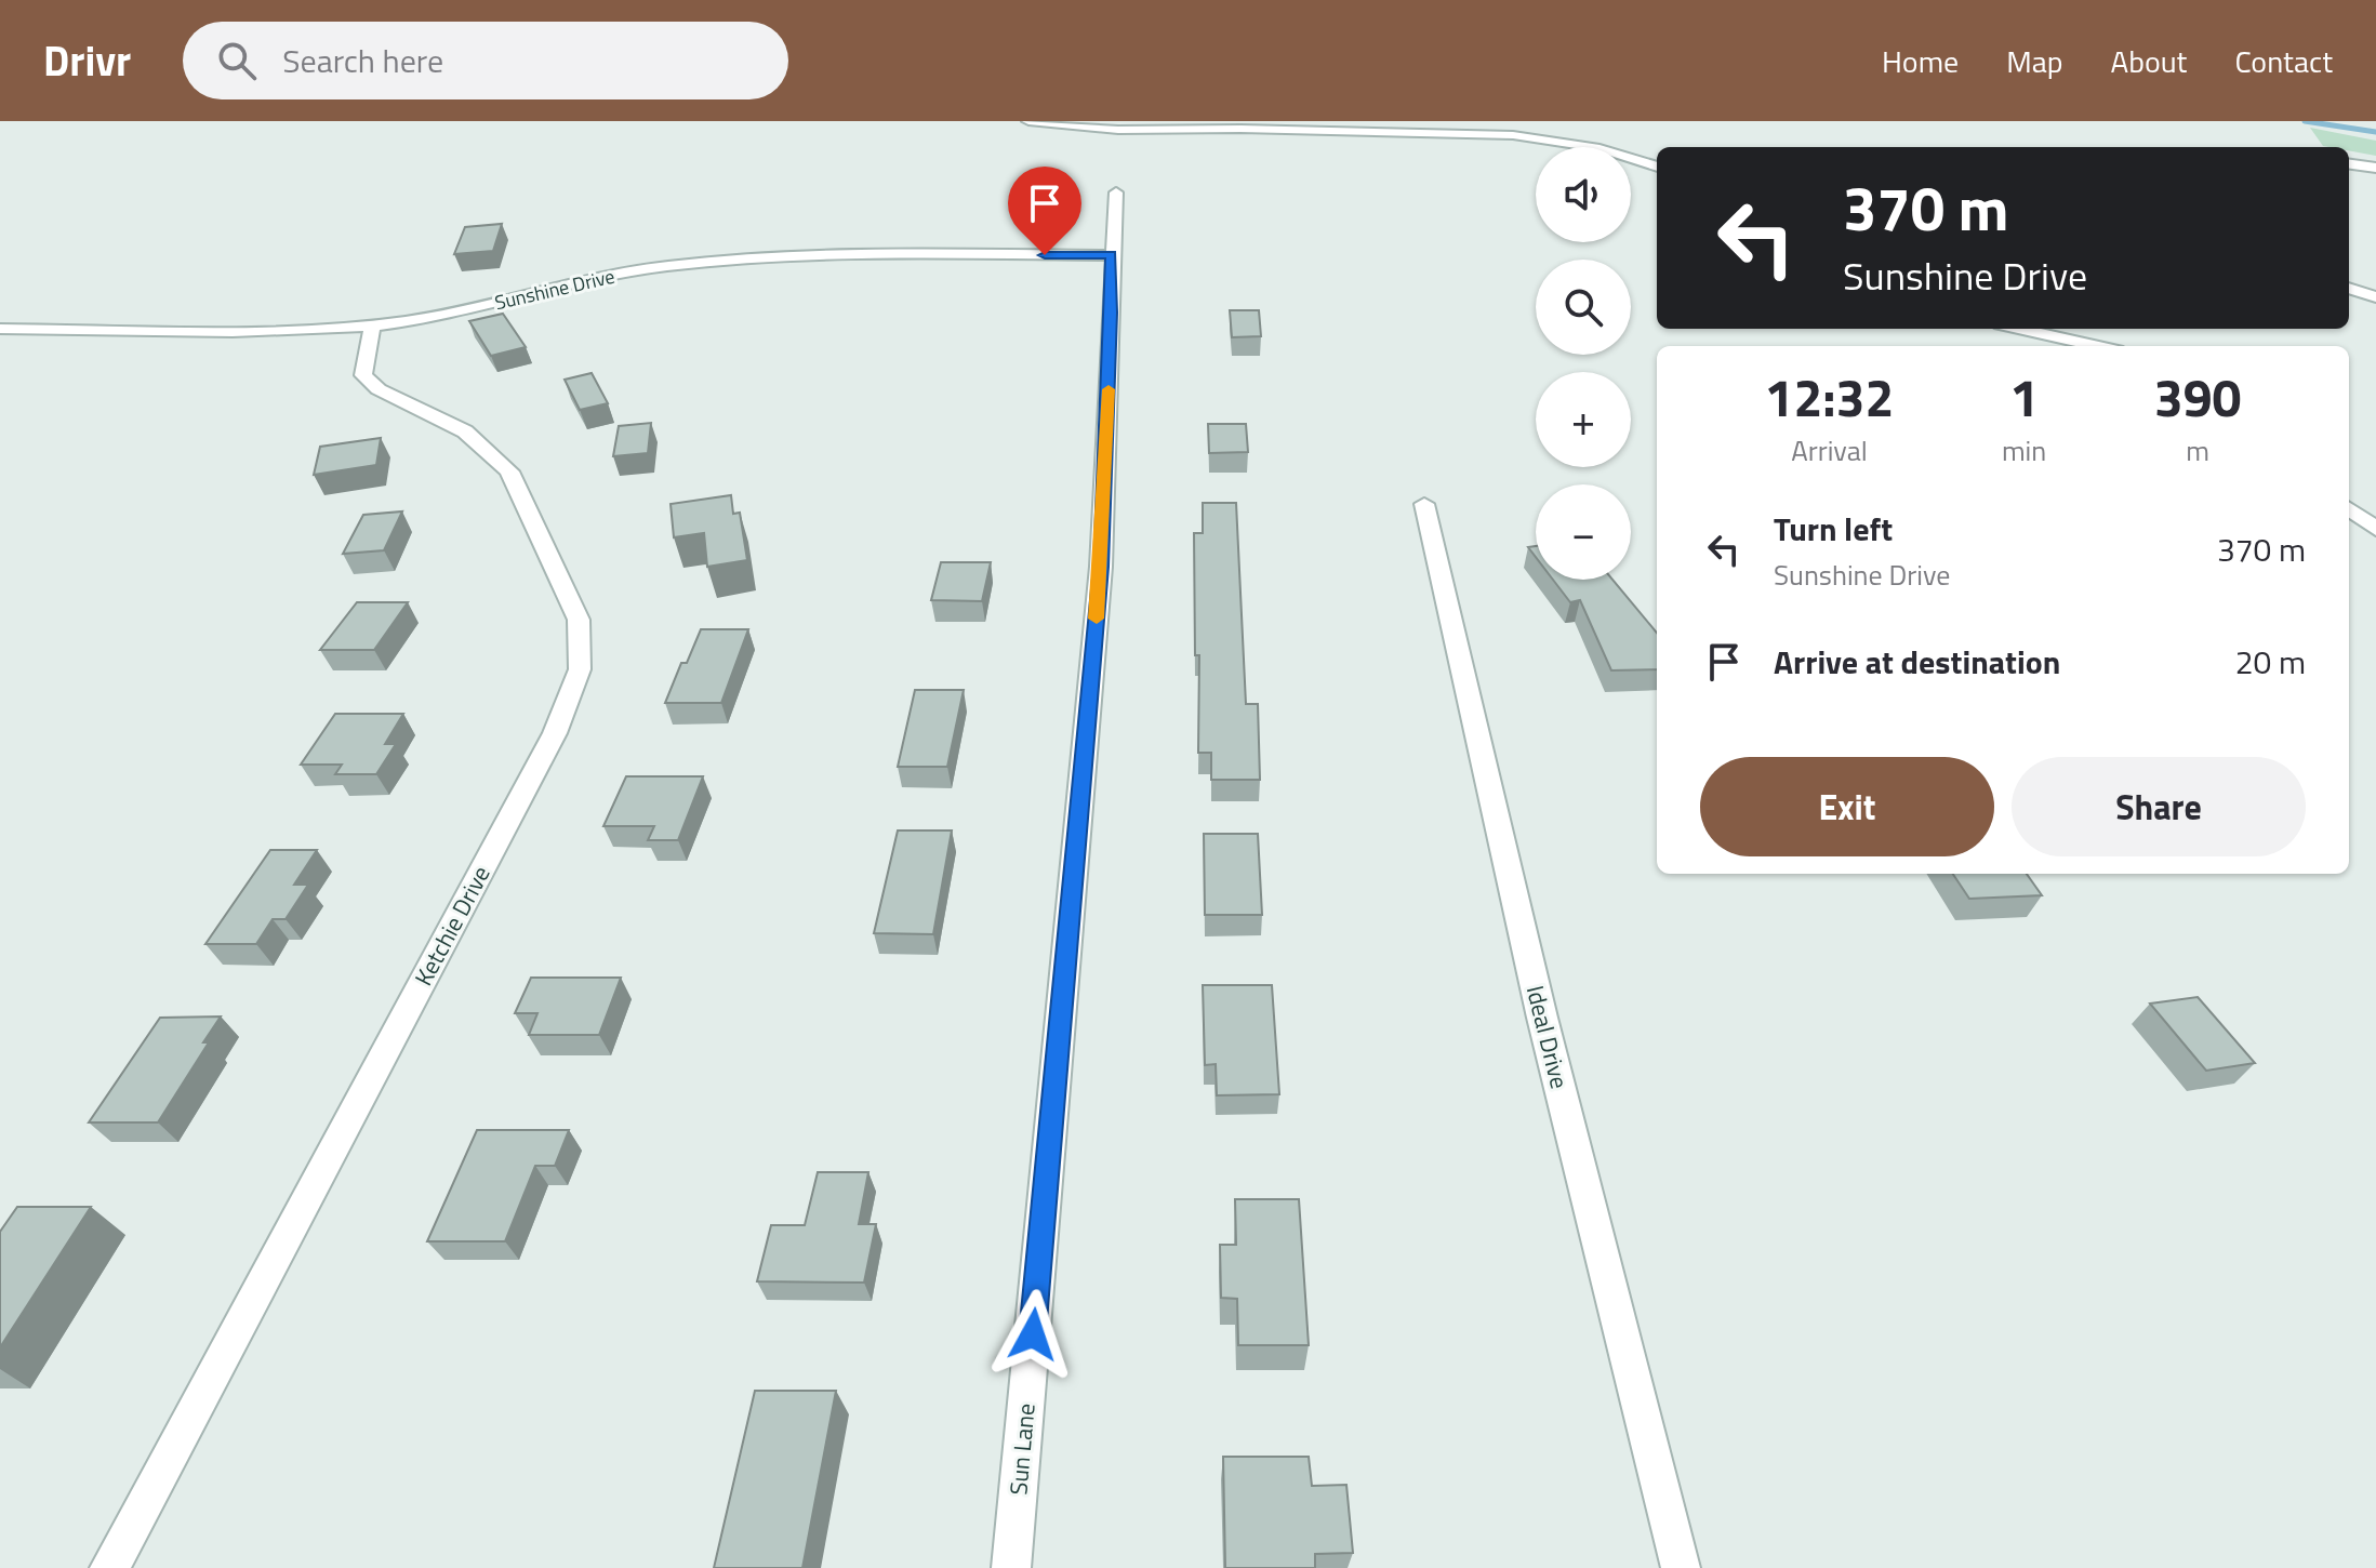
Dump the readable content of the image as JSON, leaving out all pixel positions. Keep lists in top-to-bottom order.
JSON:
{
  "streets": {
    "street": [
      "Sunshine Drive",
      "Ketchie Drive",
      "Ideal Drive",
      "Sun Lane"
    ]
  },
  "crossings": [
    ["Sunshine Drive", "Ketchie Drive"],
    ["Sunshine Drive", "Sun Lane"]
  ],
  "page": {
    "header": "Drivr",
    "search": "Search here",
    "nav": [
      "Home",
      "Map",
      "About",
      "Contact"
    ],
    "map_buttons": ["+", "−"],
    "turn": ["370 m", "Sunshine Drive"],
    "eta": [
      "12:32",
      "Arrival",
      "1",
      "min",
      "390",
      "m"
    ],
    "list": [
      {
        "name": "Turn left",
        "note": "Sunshine Drive",
        "value": "370 m"
      },
      {
        "name": "Arrive at destination",
        "value": "20 m"
      }
    ],
    "buttons": ["Exit", "Share"]
  }
}
